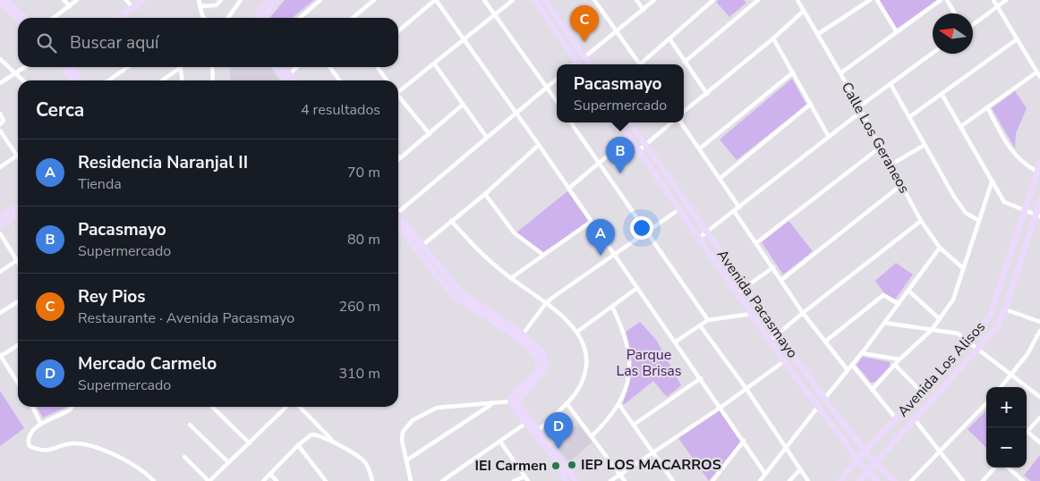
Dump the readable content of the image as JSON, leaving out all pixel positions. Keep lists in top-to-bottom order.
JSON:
{
  "streets": {
    "street": ["Calle Los Geraneos", "Avenida Pacasmayo", "Avenida Los Alisos"]
  },
  "crossings": [
    ["Avenida Pacasmayo", "Avenida Los Alisos"]
  ],
  "parks": ["Parque Las Brisas"],
  "places": ["IEP LOS MACARROS", "IEI Carmen"],
  "north": "left",
  "page": {
    "pins": [
      "C",
      "B",
      "A",
      "D"
    ],
    "search": "Buscar aquí",
    "popup": ["Pacasmayo", "Supermercado"],
    "heading": ["Cerca", "4 resultados"],
    "list": [
      {
        "mark": "A",
        "name": "Residencia Naranjal II",
        "note": "Tienda",
        "value": "70 m"
      },
      {
        "mark": "B",
        "name": "Pacasmayo",
        "note": "Supermercado",
        "value": "80 m"
      },
      {
        "mark": "C",
        "name": "Rey Pios",
        "note": "Restaurante · Avenida Pacasmayo",
        "value": "260 m"
      },
      {
        "mark": "D",
        "name": "Mercado Carmelo",
        "note": "Supermercado",
        "value": "310 m"
      }
    ],
    "map_buttons": ["+", "−"]
  }
}
